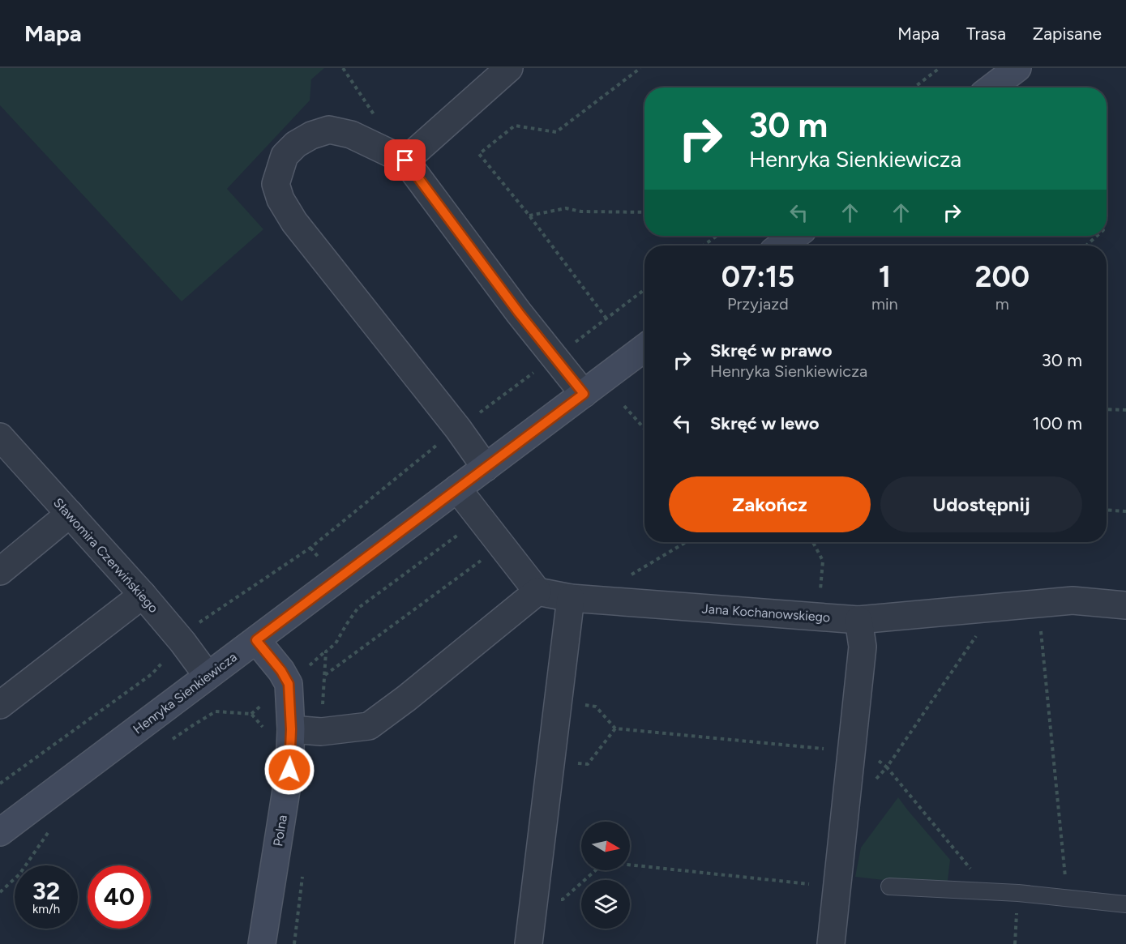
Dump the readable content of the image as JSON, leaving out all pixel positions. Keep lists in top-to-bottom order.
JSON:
{
  "streets": {
    "street": [
      "Sławomira Czerwińskiego",
      "Jana Kochanowskiego",
      "Henryka Sienkiewicza",
      "Polna"
    ]
  },
  "crossings": [
    ["Sławomira Czerwińskiego", "Henryka Sienkiewicza"],
    ["Henryka Sienkiewicza", "Polna"]
  ],
  "north": "right",
  "page": {
    "header": "Mapa",
    "nav": ["Mapa", "Trasa", "Zapisane"],
    "turn": ["30 m", "Henryka Sienkiewicza"],
    "eta": [
      "07:15",
      "Przyjazd",
      "1",
      "min",
      "200",
      "m"
    ],
    "list": [
      {
        "name": "Skręć w prawo",
        "note": "Henryka Sienkiewicza",
        "value": "30 m"
      },
      {
        "name": "Skręć w lewo",
        "value": "100 m"
      }
    ],
    "buttons": ["Zakończ", "Udostępnij"],
    "speed": "32 km/h",
    "limit": "40"
  }
}
